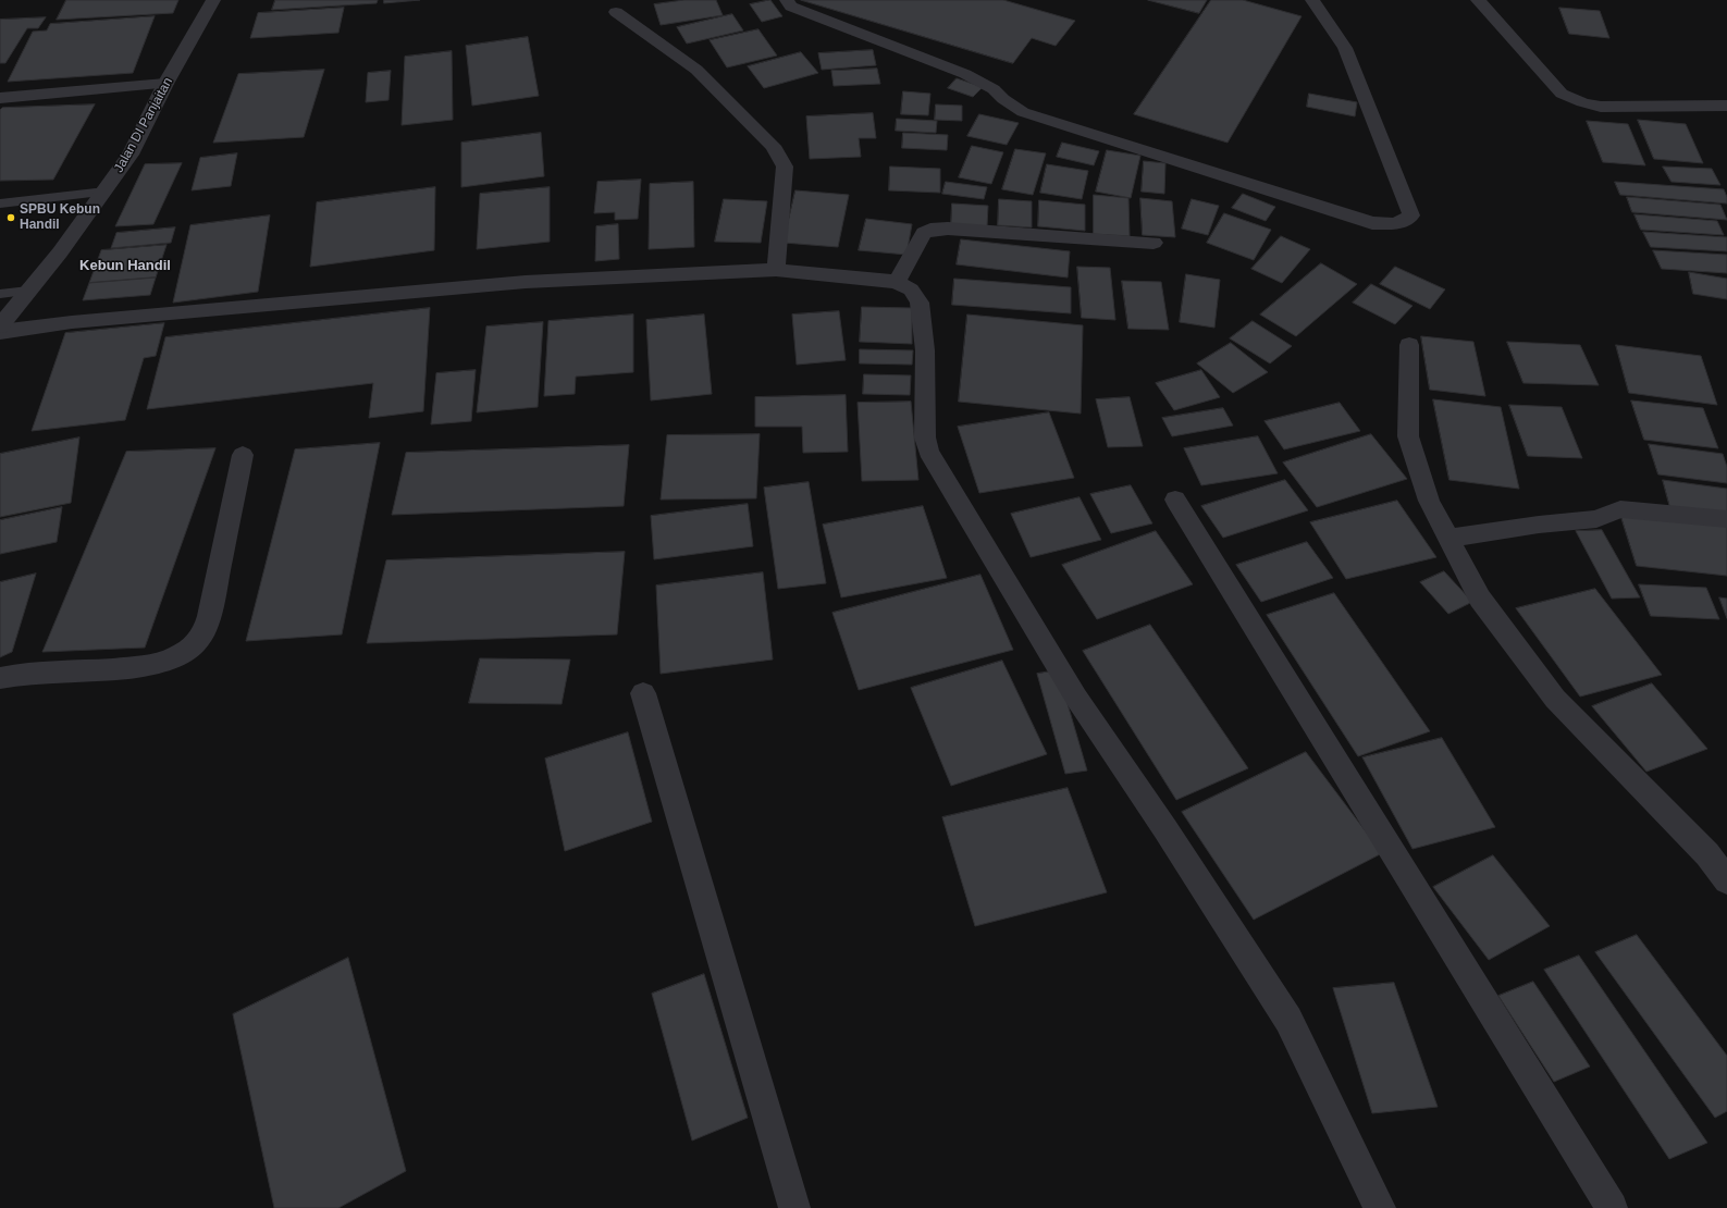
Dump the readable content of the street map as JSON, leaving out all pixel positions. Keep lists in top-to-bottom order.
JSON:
{
  "streets": {
    "street": ["Jalan DI Panjaitan"]
  },
  "districts": ["Kebun Handil"],
  "places": ["SPBU Kebun Handil"]
}
